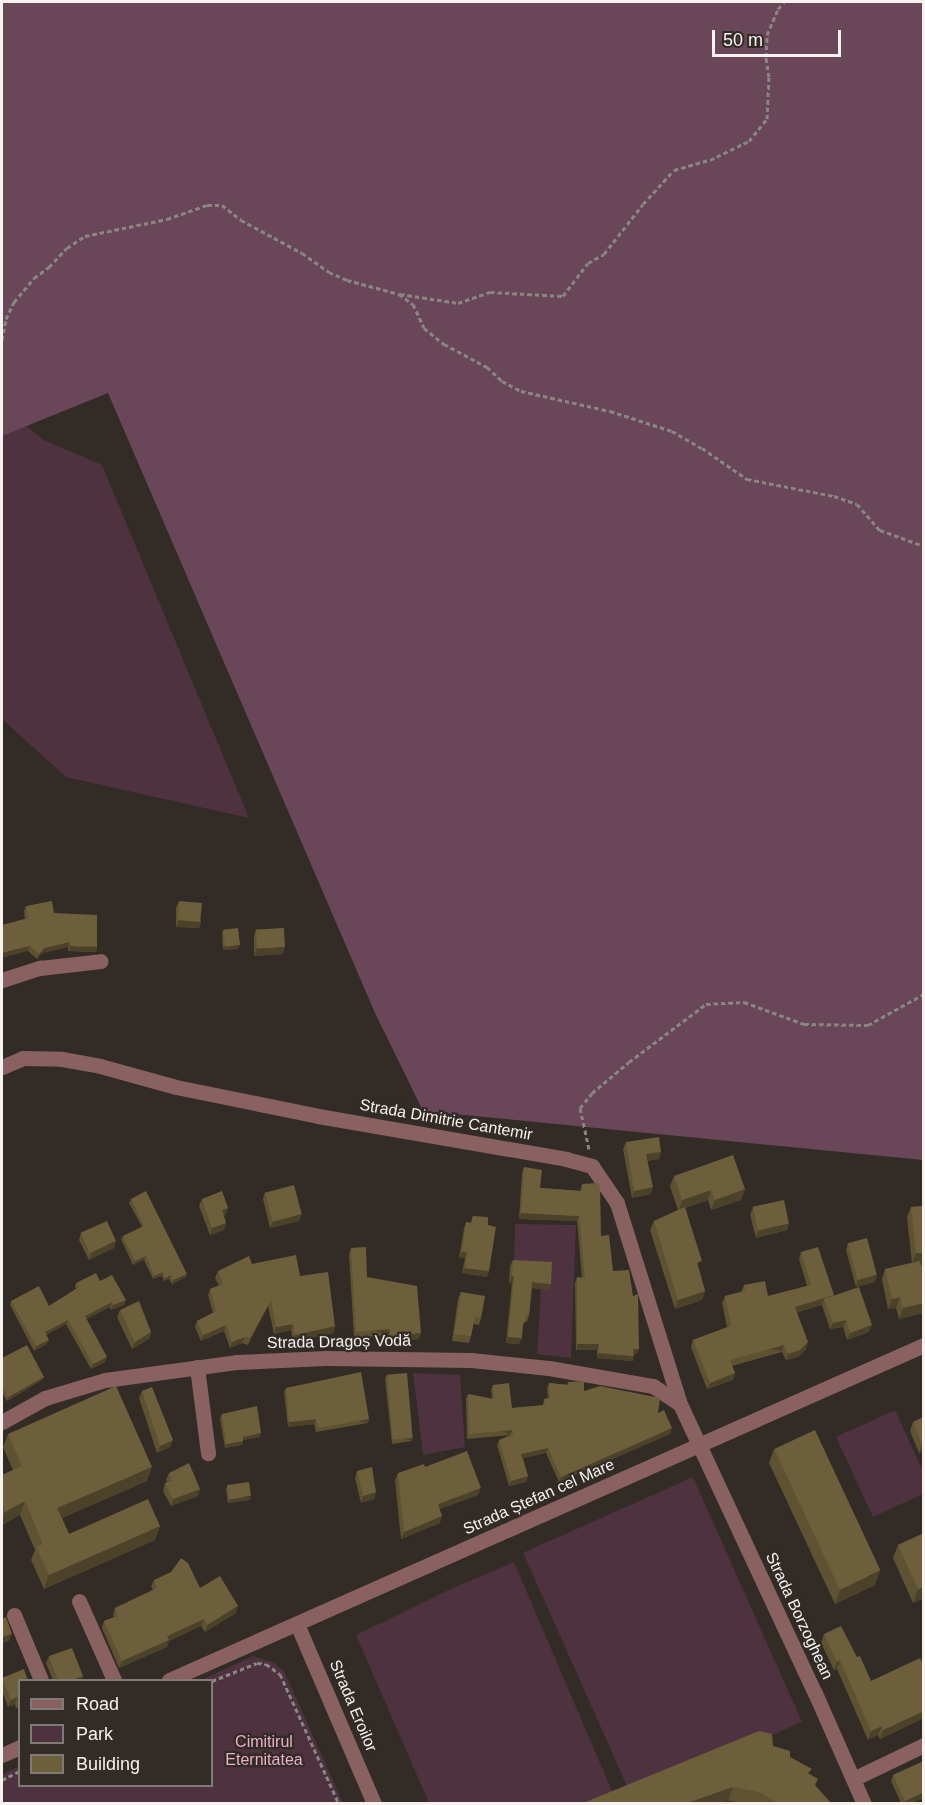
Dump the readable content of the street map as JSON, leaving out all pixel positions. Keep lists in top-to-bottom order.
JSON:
{
  "streets": {
    "street": [
      "Strada Dimitrie Cantemir",
      "Strada Dragoș Vodă",
      "Strada Ștefan cel Mare",
      "Strada Borzoghean",
      "Strada Eroilor"
    ]
  },
  "crossings": [
    ["Strada Ștefan cel Mare", "Strada Borzoghean"],
    ["Strada Ștefan cel Mare", "Strada Eroilor"]
  ],
  "parks": ["Cimitirul Eternitatea"],
  "legend": ["Road", "Park", "Building"],
  "scale_bar": "50 m"
}
